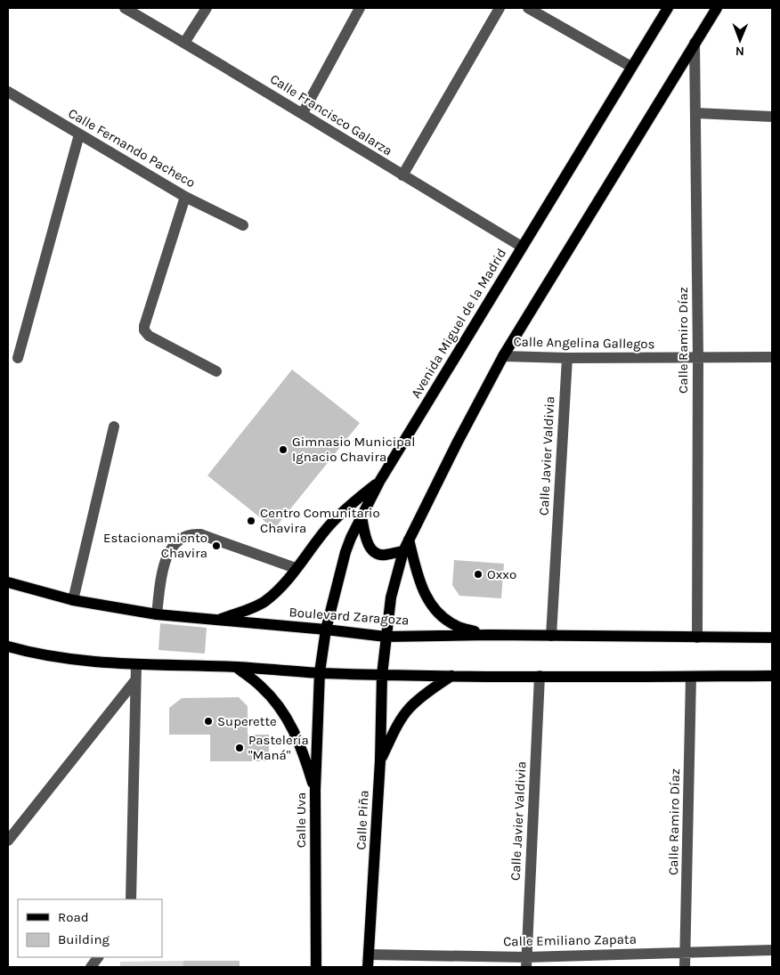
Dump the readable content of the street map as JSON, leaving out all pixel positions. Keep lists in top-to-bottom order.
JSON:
{
  "streets": {
    "main road": [
      "Avenida Miguel de la Madrid",
      "Boulevard Zaragoza",
      "Calle Uva",
      "Calle Piña"
    ],
    "street": [
      "Calle Francisco Galarza",
      "Calle Fernando Pacheco",
      "Calle Ramiro Díaz",
      "Calle Angelina Gallegos",
      "Calle Javier Valdivia",
      "Calle Emiliano Zapata"
    ]
  },
  "crossings": [
    ["Calle Francisco Galarza", "Avenida Miguel de la Madrid"],
    ["Avenida Miguel de la Madrid", "Boulevard Zaragoza"],
    ["Avenida Miguel de la Madrid", "Calle Uva"],
    ["Calle Ramiro Díaz", "Calle Angelina Gallegos"],
    ["Calle Ramiro Díaz", "Boulevard Zaragoza"],
    ["Calle Ramiro Díaz", "Calle Emiliano Zapata"],
    ["Calle Angelina Gallegos", "Calle Javier Valdivia"],
    ["Calle Javier Valdivia", "Boulevard Zaragoza"],
    ["Calle Javier Valdivia", "Calle Emiliano Zapata"],
    ["Calle Piña", "Calle Emiliano Zapata"]
  ],
  "places": [
    "Gimnasio Municipal Ignacio Chavira",
    "Centro Comunitario Chavira",
    "Estacionamiento Chavira",
    "Oxxo",
    "Superette",
    "Pastelería \"Maná\""
  ],
  "legend": ["Road", "Building"],
  "north": "bottom"
}
